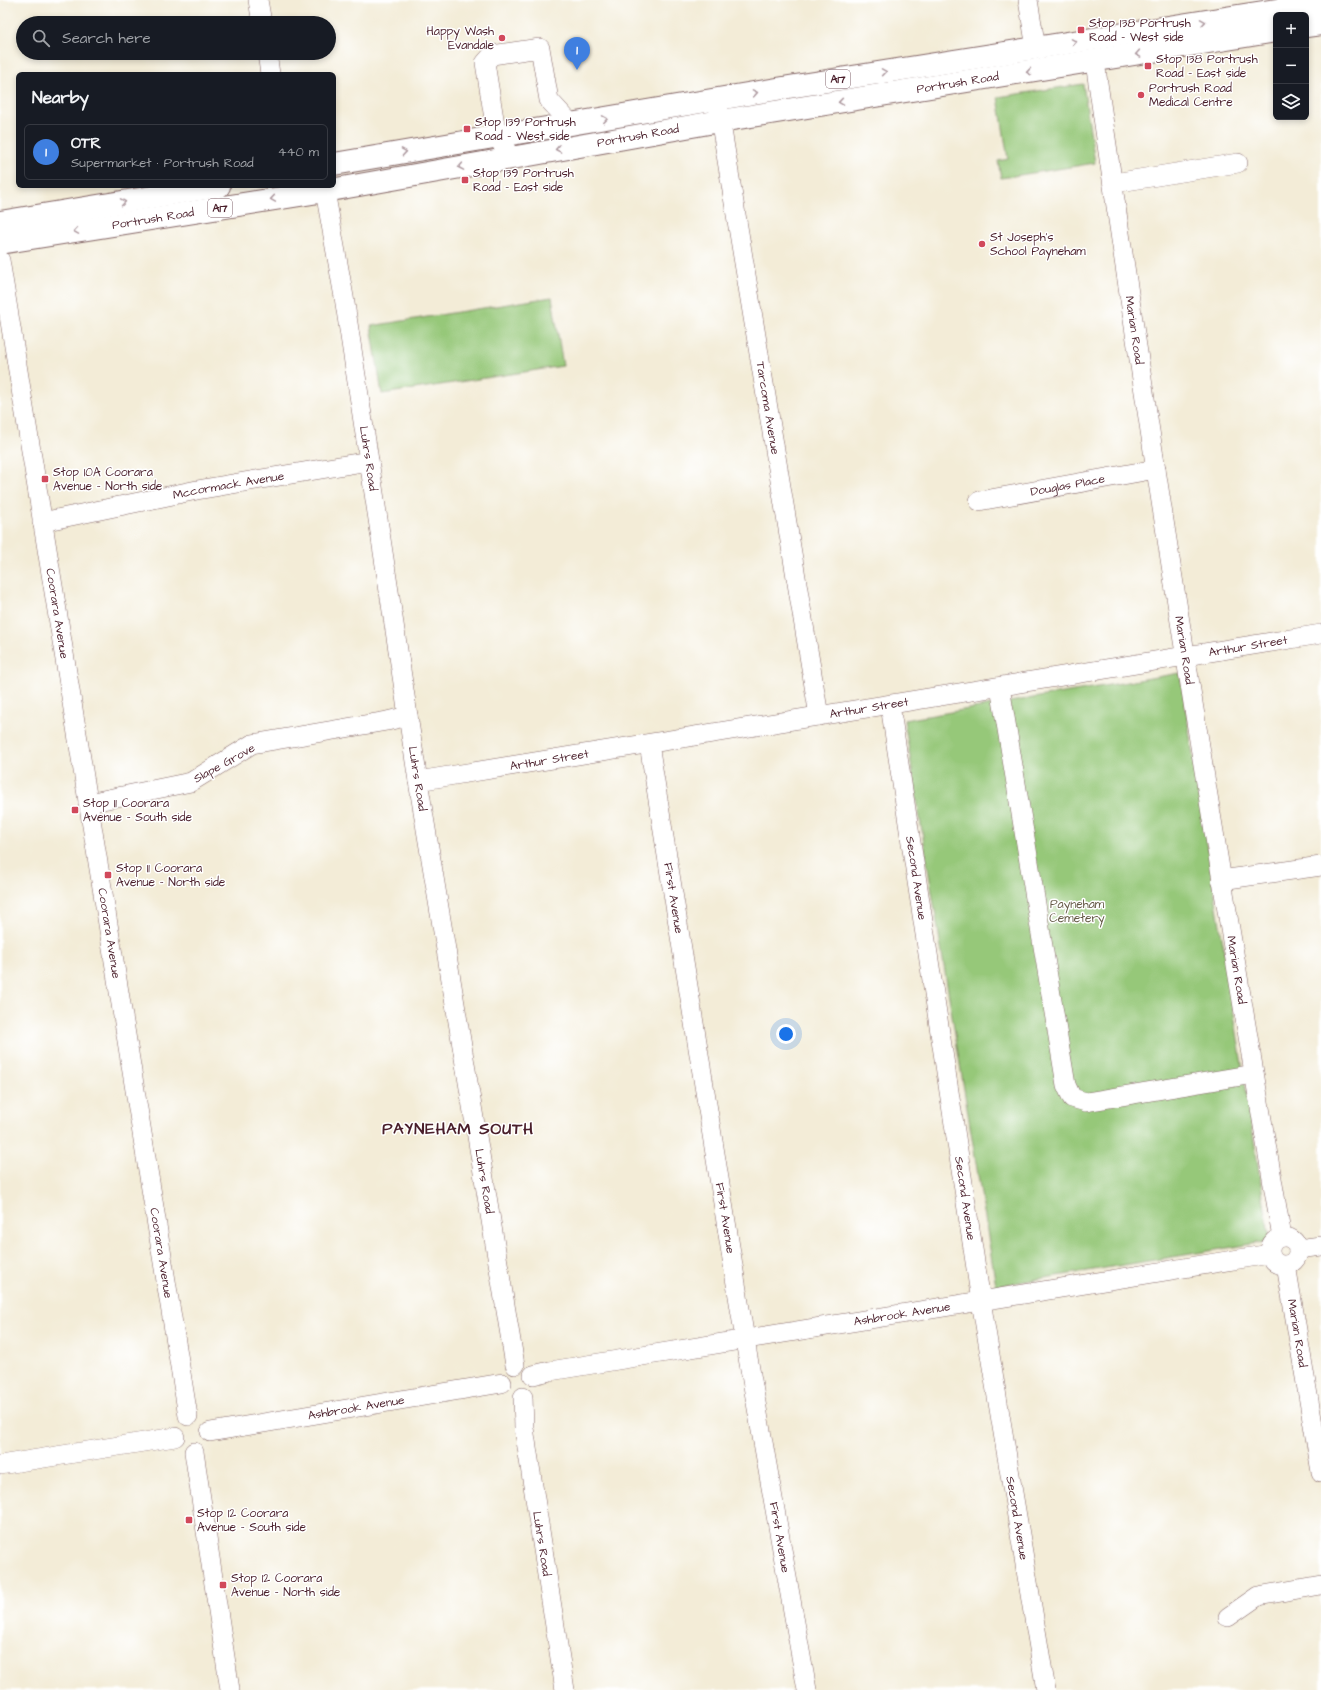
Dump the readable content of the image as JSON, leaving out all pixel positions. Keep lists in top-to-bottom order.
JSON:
{
  "streets": {
    "highway": ["A17", "Portrush Road"],
    "street": [
      "Marian Road",
      "Tarcoma Avenue",
      "Luhrs Road",
      "Douglas Place",
      "Mccormack Avenue",
      "Coorara Avenue",
      "Arthur Street",
      "Slape Grove",
      "Second Avenue",
      "First Avenue",
      "Ashbrook Avenue"
    ]
  },
  "crossings": [
    ["Portrush Road", "Marian Road"],
    ["Portrush Road", "Tarcoma Avenue"],
    ["Marian Road", "Douglas Place"],
    ["Marian Road", "Arthur Street"],
    ["Marian Road", "Ashbrook Avenue"],
    ["Tarcoma Avenue", "Arthur Street"],
    ["Luhrs Road", "Mccormack Avenue"],
    ["Luhrs Road", "Arthur Street"],
    ["Luhrs Road", "Slape Grove"],
    ["Luhrs Road", "Ashbrook Avenue"],
    ["Mccormack Avenue", "Coorara Avenue"],
    ["Coorara Avenue", "Slape Grove"],
    ["Coorara Avenue", "Ashbrook Avenue"],
    ["Arthur Street", "Second Avenue"],
    ["Arthur Street", "First Avenue"],
    ["Second Avenue", "Ashbrook Avenue"],
    ["First Avenue", "Ashbrook Avenue"]
  ],
  "districts": ["PAYNEHAM SOUTH"],
  "parks": ["Payneham Cemetery"],
  "places": {
    "transit": [
      "Stop 138 Portrush Road - West side",
      "Stop 138 Portrush Road - East side",
      "Stop 139 Portrush Road - West side",
      "Stop 139 Portrush Road - East side",
      "Stop 10A Coorara Avenue - North side",
      "Stop 11 Coorara Avenue - South side",
      "Stop 11 Coorara Avenue - North side",
      "Stop 12 Coorara Avenue - South side",
      "Stop 12 Coorara Avenue - North side"
    ],
    "other": ["Happy Wash Evandale", "Portrush Road Medical Centre", "St Joseph's School Payneham"]
  },
  "page": {
    "map_buttons": ["+", "−"],
    "search": "Search here",
    "pins": "1",
    "heading": "Nearby",
    "list": [
      {
        "mark": "1",
        "name": "OTR",
        "note": "Supermarket · Portrush Road",
        "value": "440 m"
      }
    ]
  }
}
